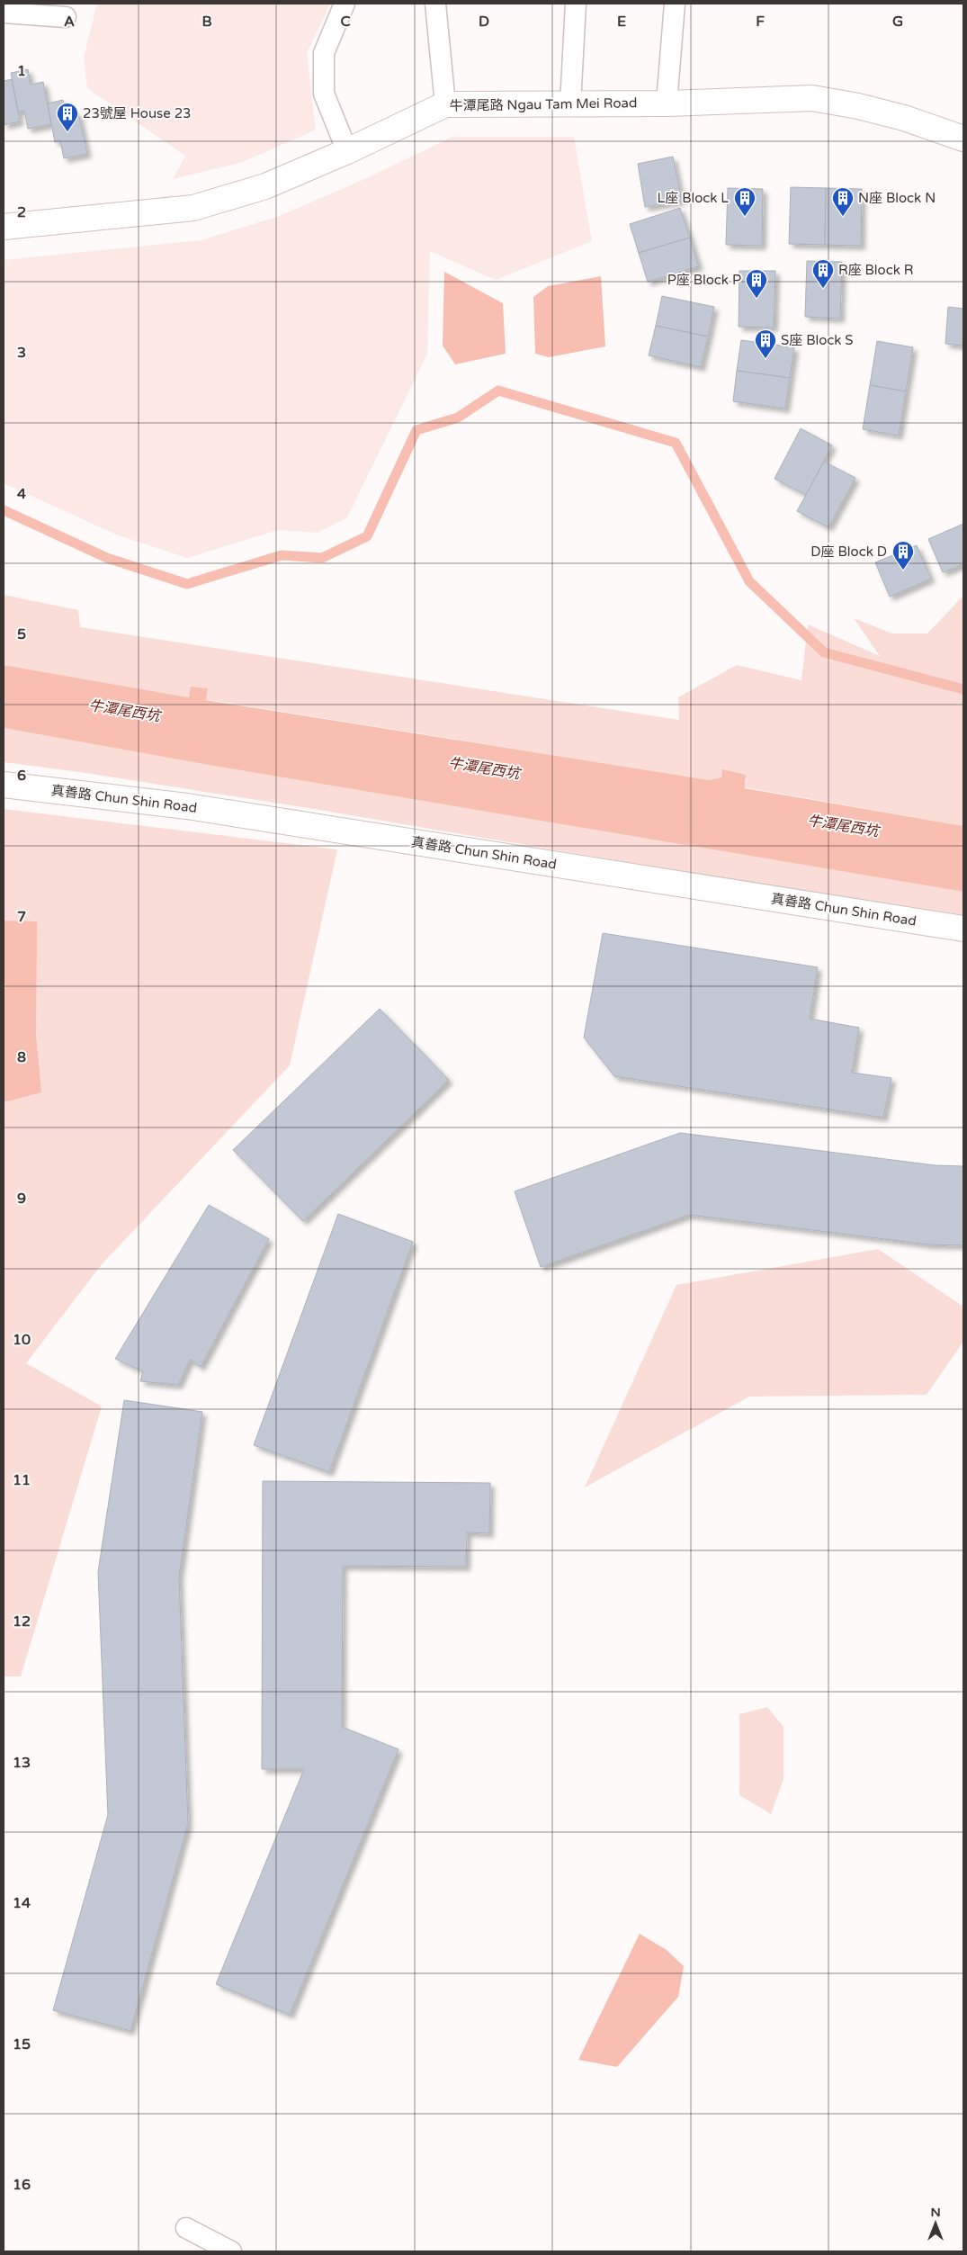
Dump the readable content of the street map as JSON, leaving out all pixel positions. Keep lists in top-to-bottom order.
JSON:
{
  "streets": {
    "street": ["牛潭尾路 Ngau Tam Mei Road", "真善路 Chun Shin Road"]
  },
  "water": ["牛潭尾西坑"],
  "places": {
    "building": [
      "23號屋 House 23",
      "L座 Block L",
      "N座 Block N",
      "R座 Block R",
      "P座 Block P",
      "S座 Block S",
      "D座 Block D"
    ]
  },
  "north": "top",
  "grid": {
    "columns": [
      "A",
      "B",
      "C",
      "D",
      "E",
      "F",
      "G"
    ],
    "rows": [
      "1",
      "2",
      "3",
      "4",
      "5",
      "6",
      "7",
      "8",
      "9",
      "10",
      "11",
      "12",
      "13",
      "14",
      "15",
      "16"
    ]
  }
}
